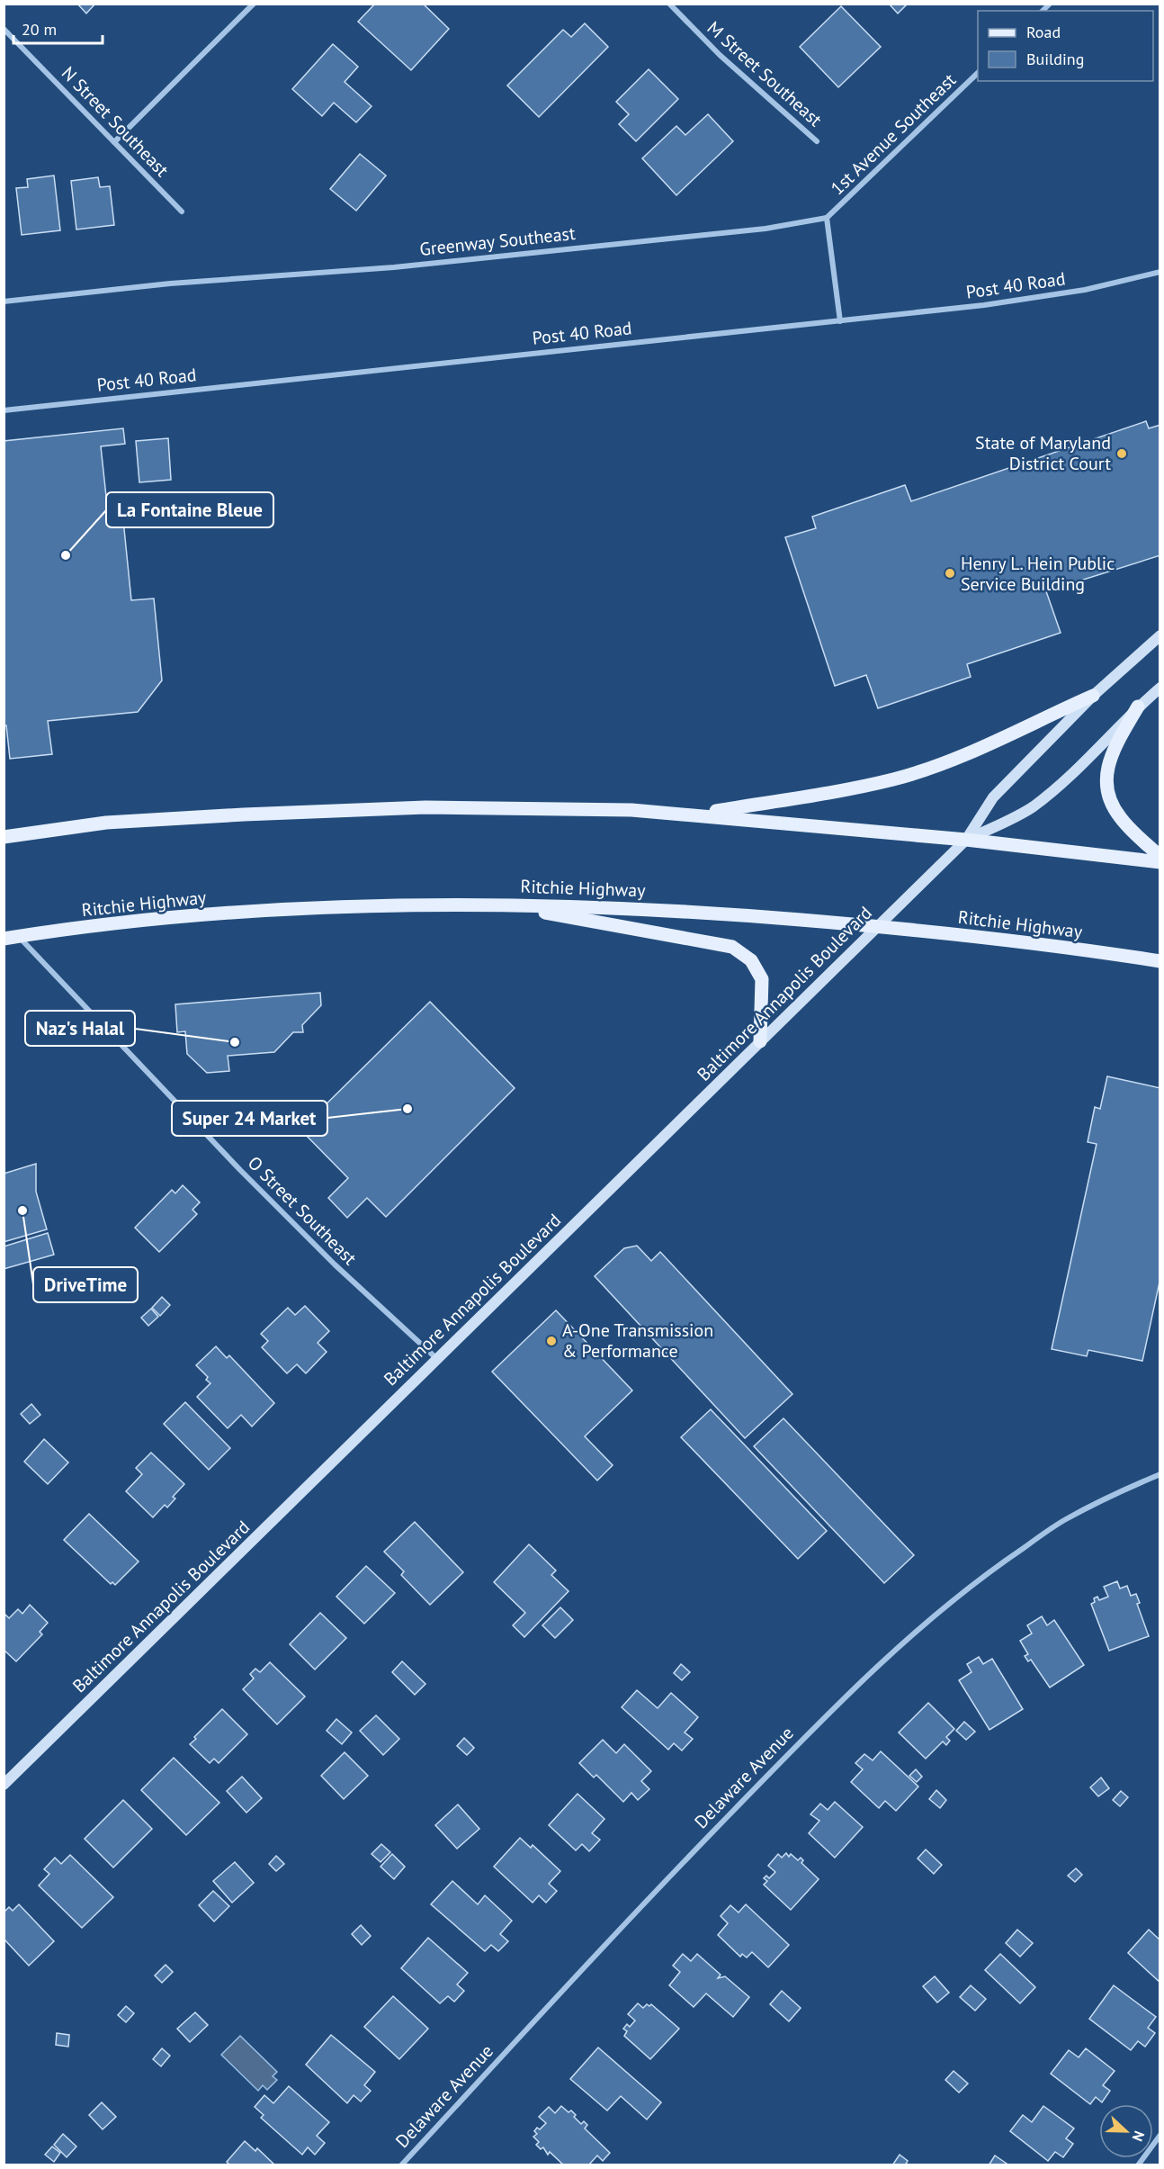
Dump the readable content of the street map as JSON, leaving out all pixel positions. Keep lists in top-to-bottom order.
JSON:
{
  "streets": {
    "main road": ["Ritchie Highway", "Baltimore Annapolis Boulevard"],
    "street": [
      "M Street Southeast",
      "N Street Southeast",
      "1st Avenue Southeast",
      "Greenway Southeast",
      "Post 40 Road",
      "O Street Southeast",
      "Delaware Avenue"
    ]
  },
  "crossings": [
    ["1st Avenue Southeast", "Greenway Southeast"],
    ["Ritchie Highway", "Baltimore Annapolis Boulevard"],
    ["Ritchie Highway", "O Street Southeast"],
    ["Baltimore Annapolis Boulevard", "O Street Southeast"]
  ],
  "places": [
    "State of Maryland District Court",
    "La Fontaine Bleue",
    "Henry L. Hein Public Service Building",
    "Naz's Halal",
    "Super 24 Market",
    "DriveTime",
    "A-One Transmission & Performance"
  ],
  "legend": ["Road", "Building"],
  "scale_bar": "20 m",
  "north": "right"
}
